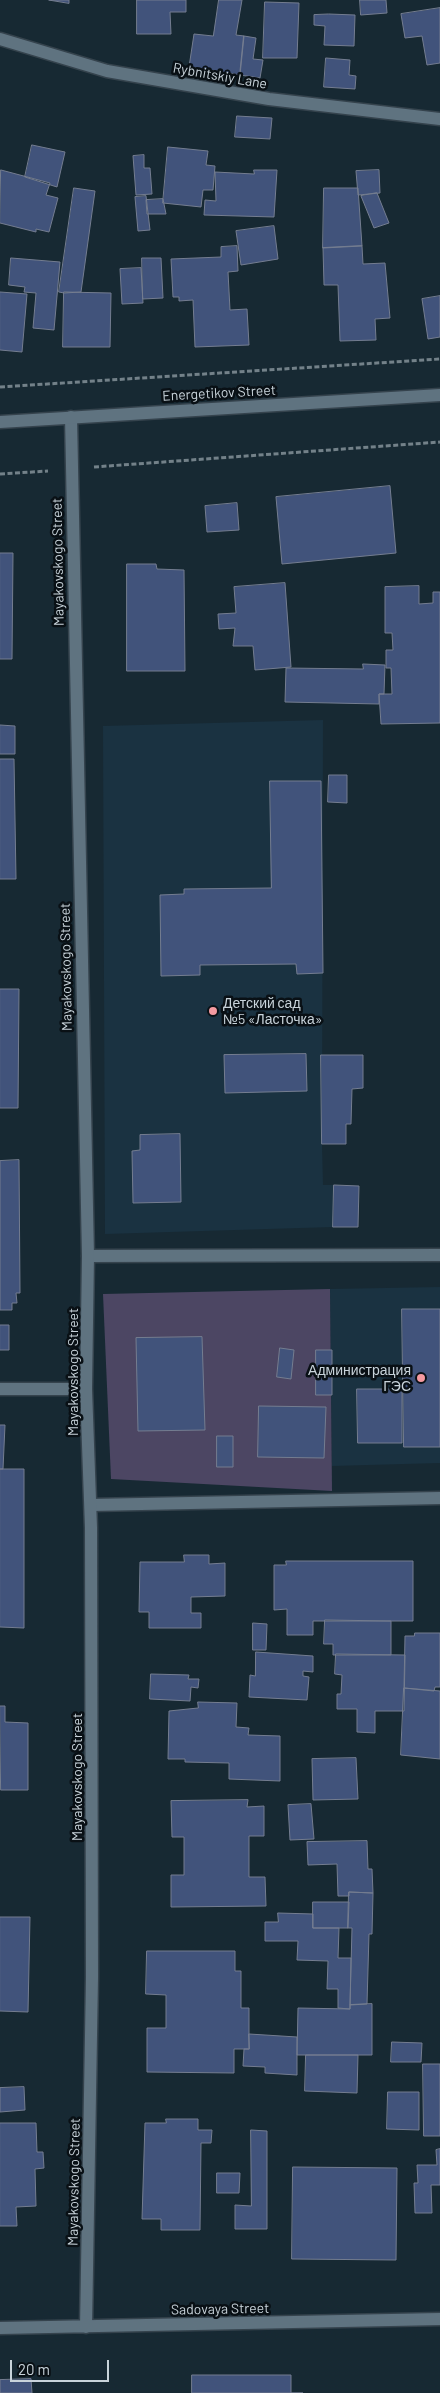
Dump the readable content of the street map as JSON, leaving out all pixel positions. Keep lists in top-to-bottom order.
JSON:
{
  "streets": {
    "street": [
      "Rybnitskiy Lane",
      "Energetikov Street",
      "Mayakovskogo Street",
      "Sadovaya Street"
    ]
  },
  "crossings": [
    ["Energetikov Street", "Mayakovskogo Street"],
    ["Mayakovskogo Street", "Sadovaya Street"]
  ],
  "places": ["Детский сад №5 «Ласточка»", "Администрация ГЭС"],
  "scale_bar": "20 m"
}
